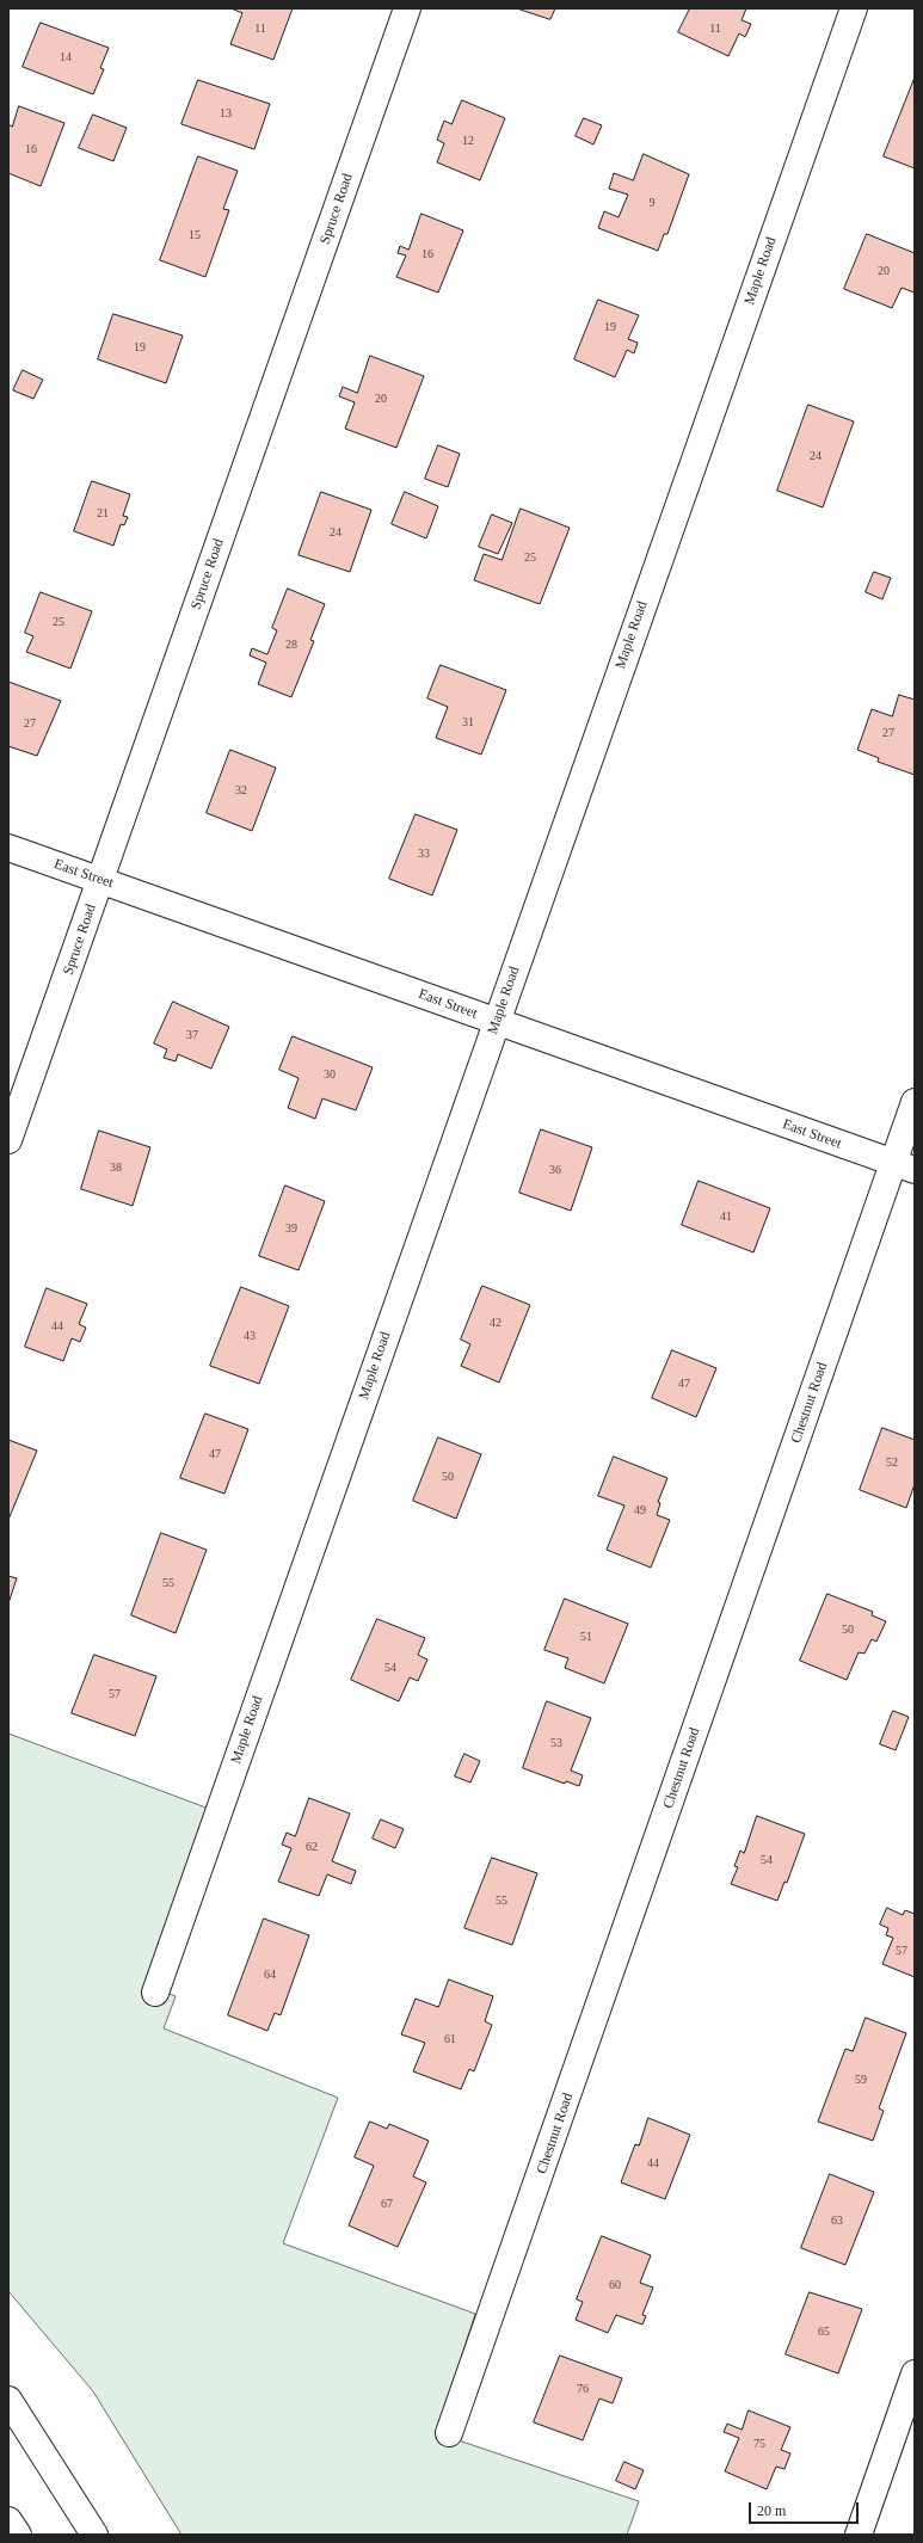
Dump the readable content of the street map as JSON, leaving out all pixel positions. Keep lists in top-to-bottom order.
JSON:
{
  "streets": {
    "main road": [
      "Spruce Road",
      "Maple Road",
      "East Street",
      "Chestnut Road"
    ]
  },
  "crossings": [
    ["Spruce Road", "East Street"],
    ["Maple Road", "East Street"],
    ["East Street", "Chestnut Road"]
  ],
  "house_numbers": [
    "11",
    "11",
    "14",
    "13",
    "12",
    "16",
    "9",
    "15",
    "16",
    "20",
    "19",
    "19",
    "20",
    "24",
    "21",
    "24",
    "25",
    "25",
    "28",
    "31",
    "27",
    "27",
    "32",
    "33",
    "37",
    "30",
    "38",
    "36",
    "41",
    "39",
    "42",
    "44",
    "43",
    "47",
    "47",
    "52",
    "50",
    "49",
    "55",
    "50",
    "51",
    "54",
    "57",
    "53",
    "62",
    "54",
    "55",
    "57",
    "64",
    "61",
    "59",
    "44",
    "67",
    "63",
    "60",
    "65",
    "76",
    "75"
  ],
  "scale_bar": "20 m"
}
